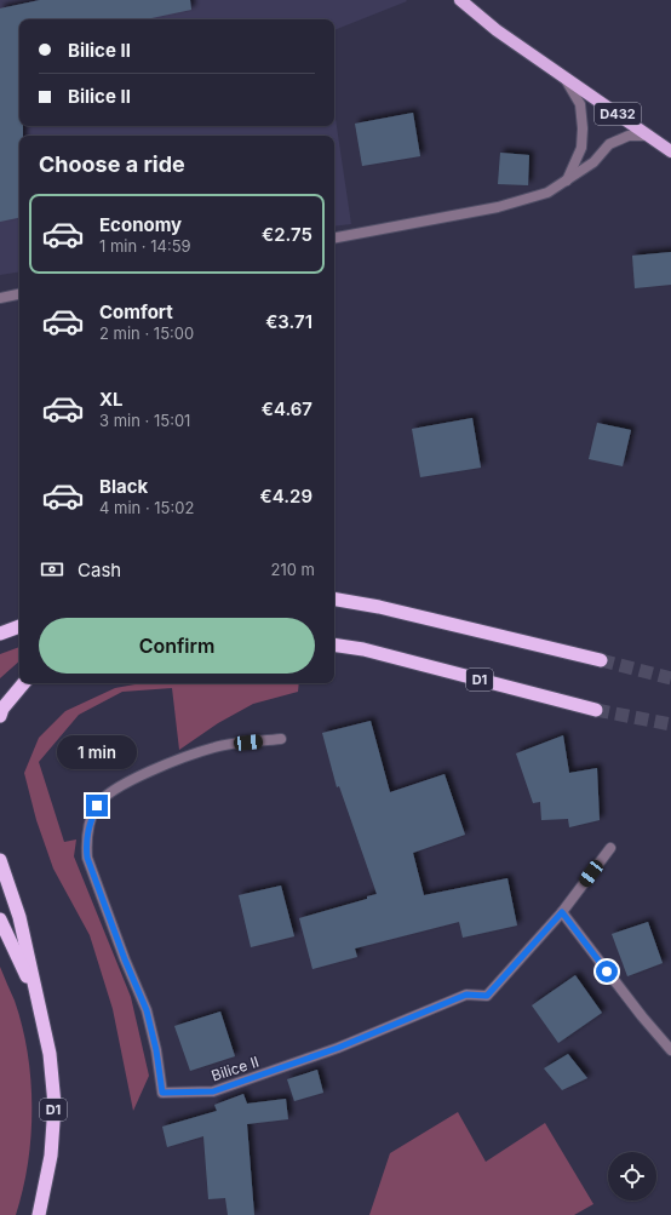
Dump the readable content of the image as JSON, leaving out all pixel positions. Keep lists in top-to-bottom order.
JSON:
{
  "streets": {
    "highway": ["D1"],
    "main road": ["D432"],
    "street": ["Bilice II"]
  },
  "page": {
    "banner": ["Bilice II", "Bilice II"],
    "heading": "Choose a ride",
    "list": [
      {
        "name": "Economy",
        "note": "1 min · 14:59",
        "value": "€2.75"
      },
      {
        "name": "Comfort",
        "note": "2 min · 15:00",
        "value": "€3.71"
      },
      {
        "name": "XL",
        "note": "3 min · 15:01",
        "value": "€4.67"
      },
      {
        "name": "Black",
        "note": "4 min · 15:02",
        "value": "€4.29"
      }
    ],
    "pay": ["Cash", "210 m"],
    "buttons": "Confirm",
    "bubble": "1 min"
  }
}
